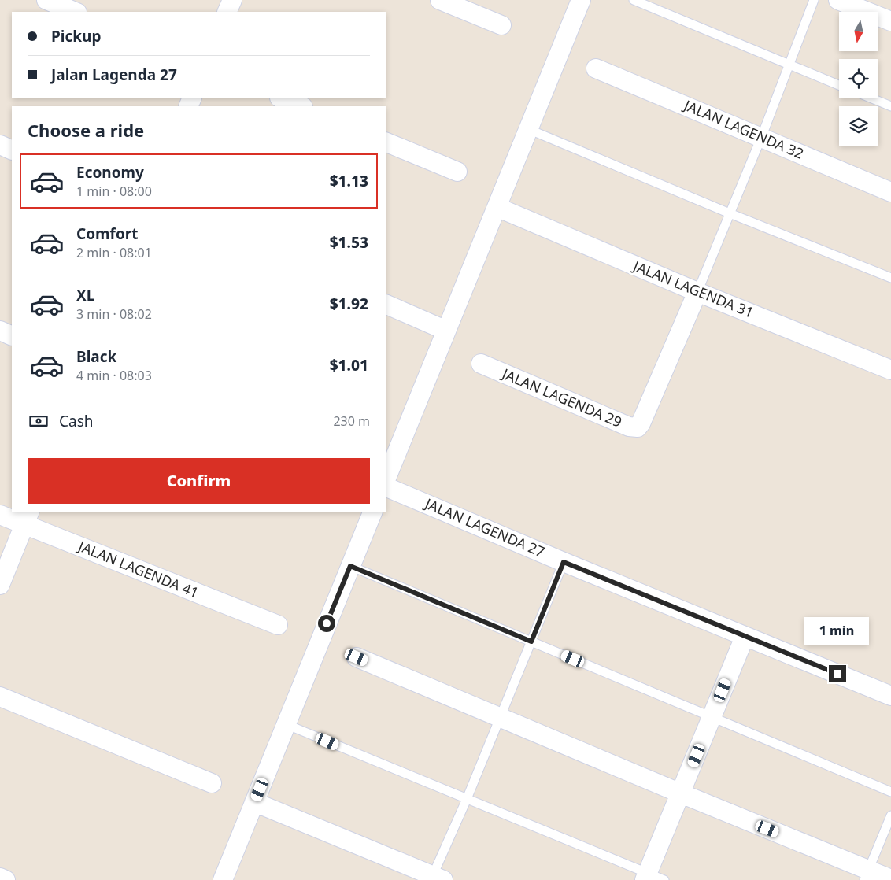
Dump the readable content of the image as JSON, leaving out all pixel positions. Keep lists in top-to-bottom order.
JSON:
{
  "streets": {
    "street": [
      "JALAN LAGENDA 32",
      "JALAN LAGENDA 31",
      "JALAN LAGENDA 29",
      "JALAN LAGENDA 27",
      "JALAN LAGENDA 41"
    ]
  },
  "crossings": [
    ["JALAN LAGENDA 31", "JALAN LAGENDA 29"]
  ],
  "north": "bottom",
  "page": {
    "banner": ["Pickup", "Jalan Lagenda 27"],
    "heading": "Choose a ride",
    "list": [
      {
        "name": "Economy",
        "note": "1 min · 08:00",
        "value": "$1.13"
      },
      {
        "name": "Comfort",
        "note": "2 min · 08:01",
        "value": "$1.53"
      },
      {
        "name": "XL",
        "note": "3 min · 08:02",
        "value": "$1.92"
      },
      {
        "name": "Black",
        "note": "4 min · 08:03",
        "value": "$1.01"
      }
    ],
    "pay": ["Cash", "230 m"],
    "buttons": "Confirm",
    "bubble": "1 min"
  }
}
